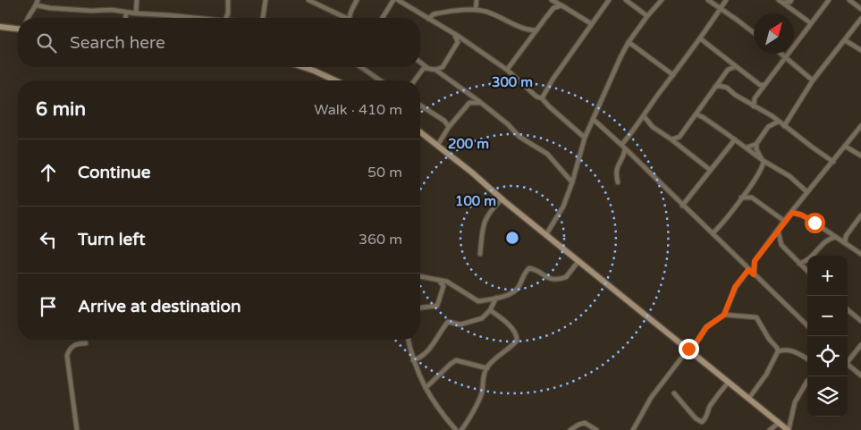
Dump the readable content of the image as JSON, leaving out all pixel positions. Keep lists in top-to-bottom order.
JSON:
{
  "north": "top right",
  "page": {
    "search": "Search here",
    "heading": ["6 min", "Walk · 410 m"],
    "list": [
      ["Continue", "50 m"],
      ["Turn left", "360 m"],
      "Arrive at destination"
    ],
    "map_buttons": ["+", "−"]
  },
  "rings": ["300 m", "200 m", "100 m"]
}
